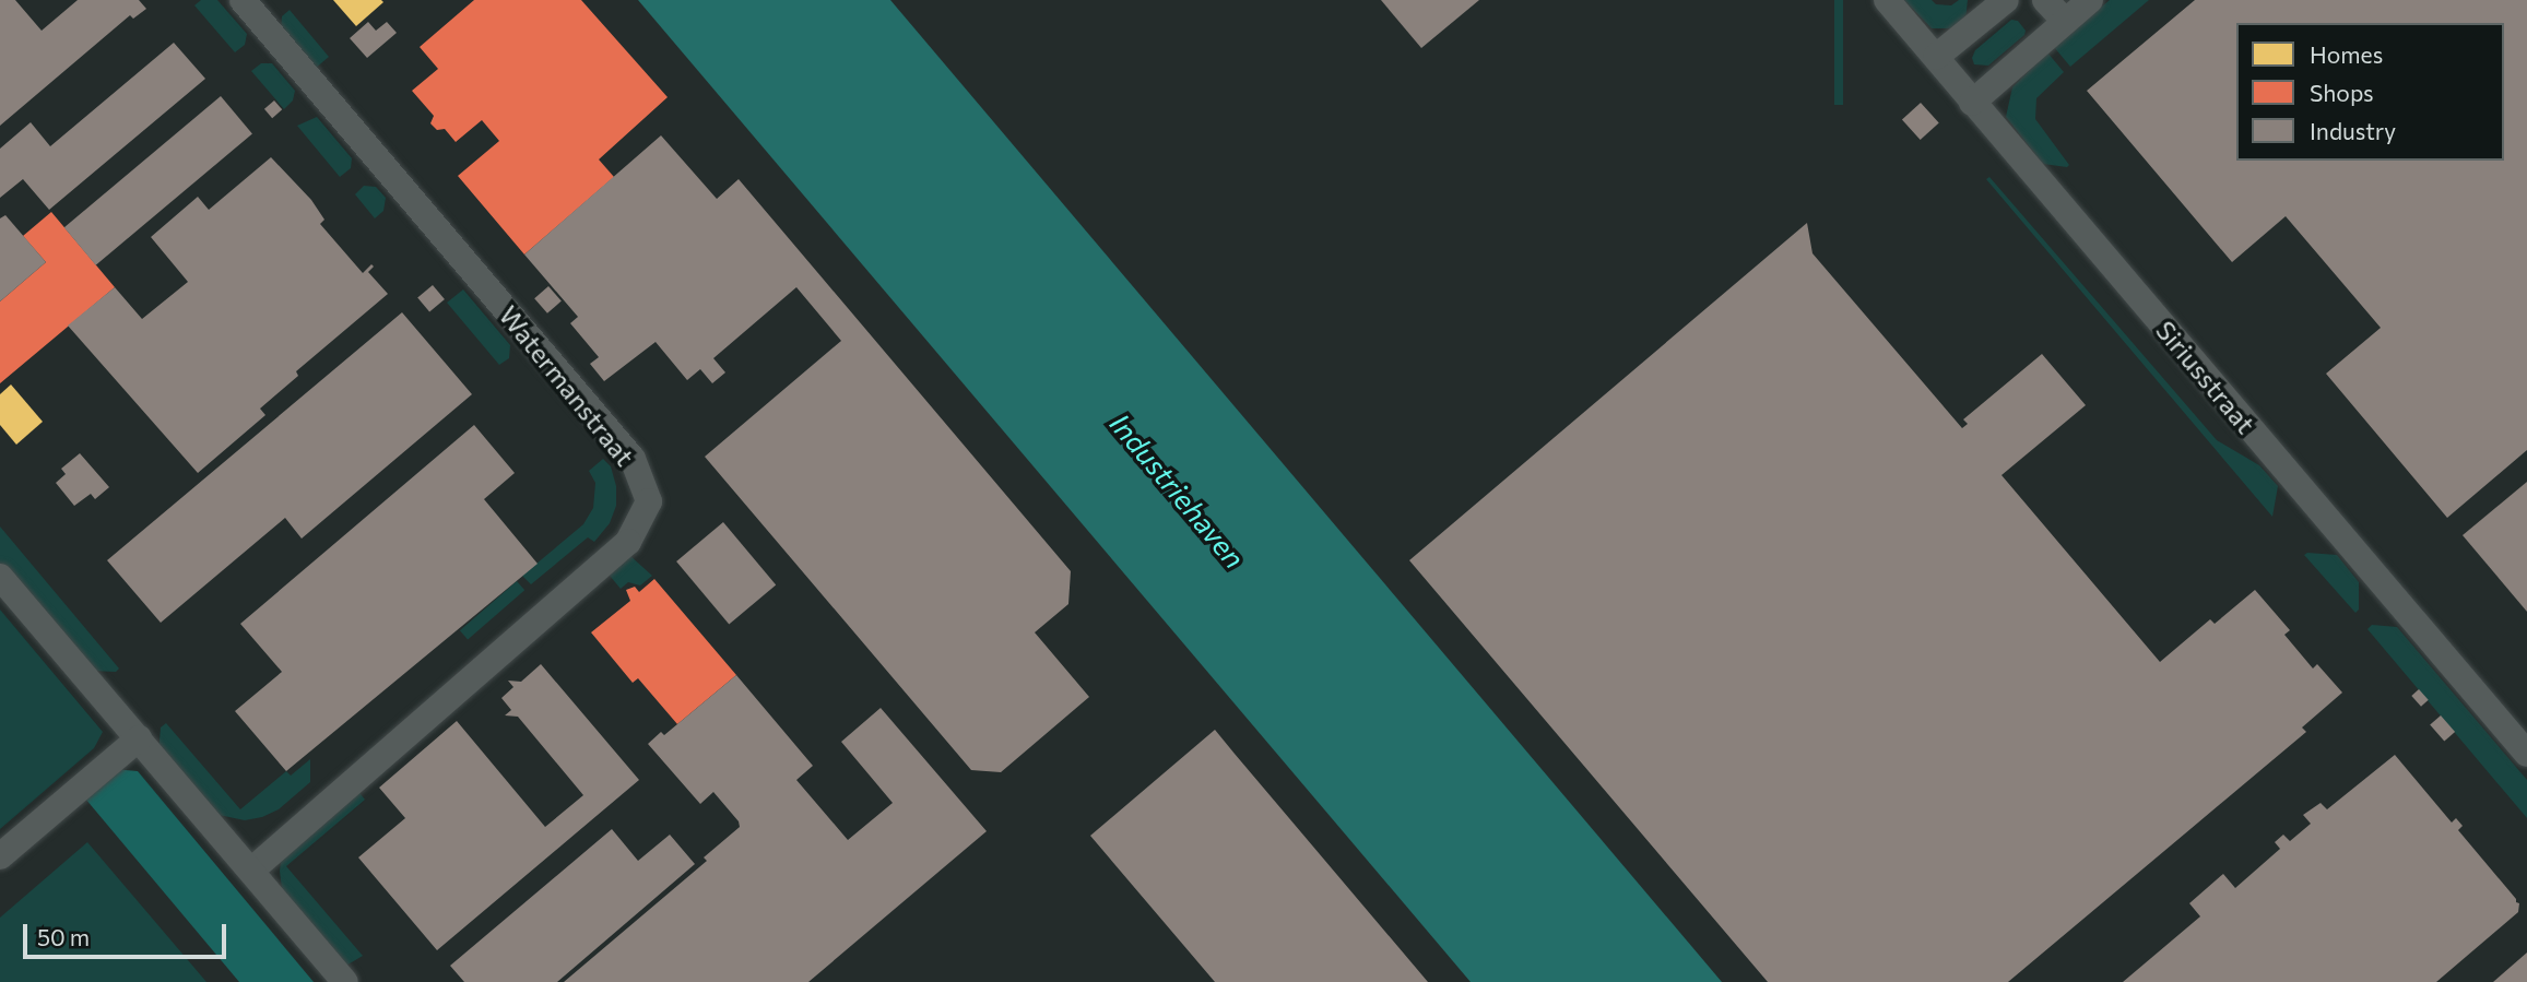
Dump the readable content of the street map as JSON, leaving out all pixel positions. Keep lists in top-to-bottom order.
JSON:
{
  "streets": {
    "street": ["Siriusstraat", "Watermanstraat"]
  },
  "water": ["Industriehaven"],
  "legend": ["Homes", "Shops", "Industry"],
  "scale_bar": "50 m"
}
